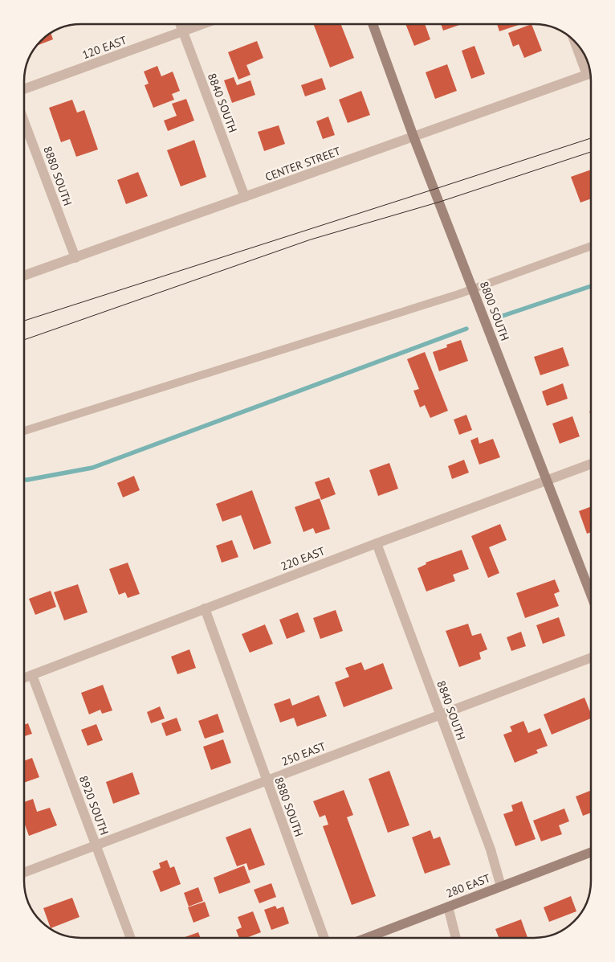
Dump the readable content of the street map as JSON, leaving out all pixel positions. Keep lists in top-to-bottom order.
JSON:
{
  "streets": {
    "street": [
      "120 EAST",
      "8840 SOUTH",
      "CENTER STREET",
      "8880 SOUTH",
      "8800 SOUTH",
      "220 EAST",
      "250 EAST",
      "8920 SOUTH",
      "280 EAST"
    ]
  },
  "crossings": [
    ["120 EAST", "8840 SOUTH"],
    ["8840 SOUTH", "CENTER STREET"],
    ["8840 SOUTH", "220 EAST"],
    ["8840 SOUTH", "250 EAST"],
    ["8840 SOUTH", "280 EAST"],
    ["CENTER STREET", "8880 SOUTH"],
    ["CENTER STREET", "8800 SOUTH"],
    ["8880 SOUTH", "220 EAST"],
    ["8880 SOUTH", "250 EAST"],
    ["8800 SOUTH", "220 EAST"],
    ["220 EAST", "8920 SOUTH"],
    ["250 EAST", "8920 SOUTH"]
  ]
}
